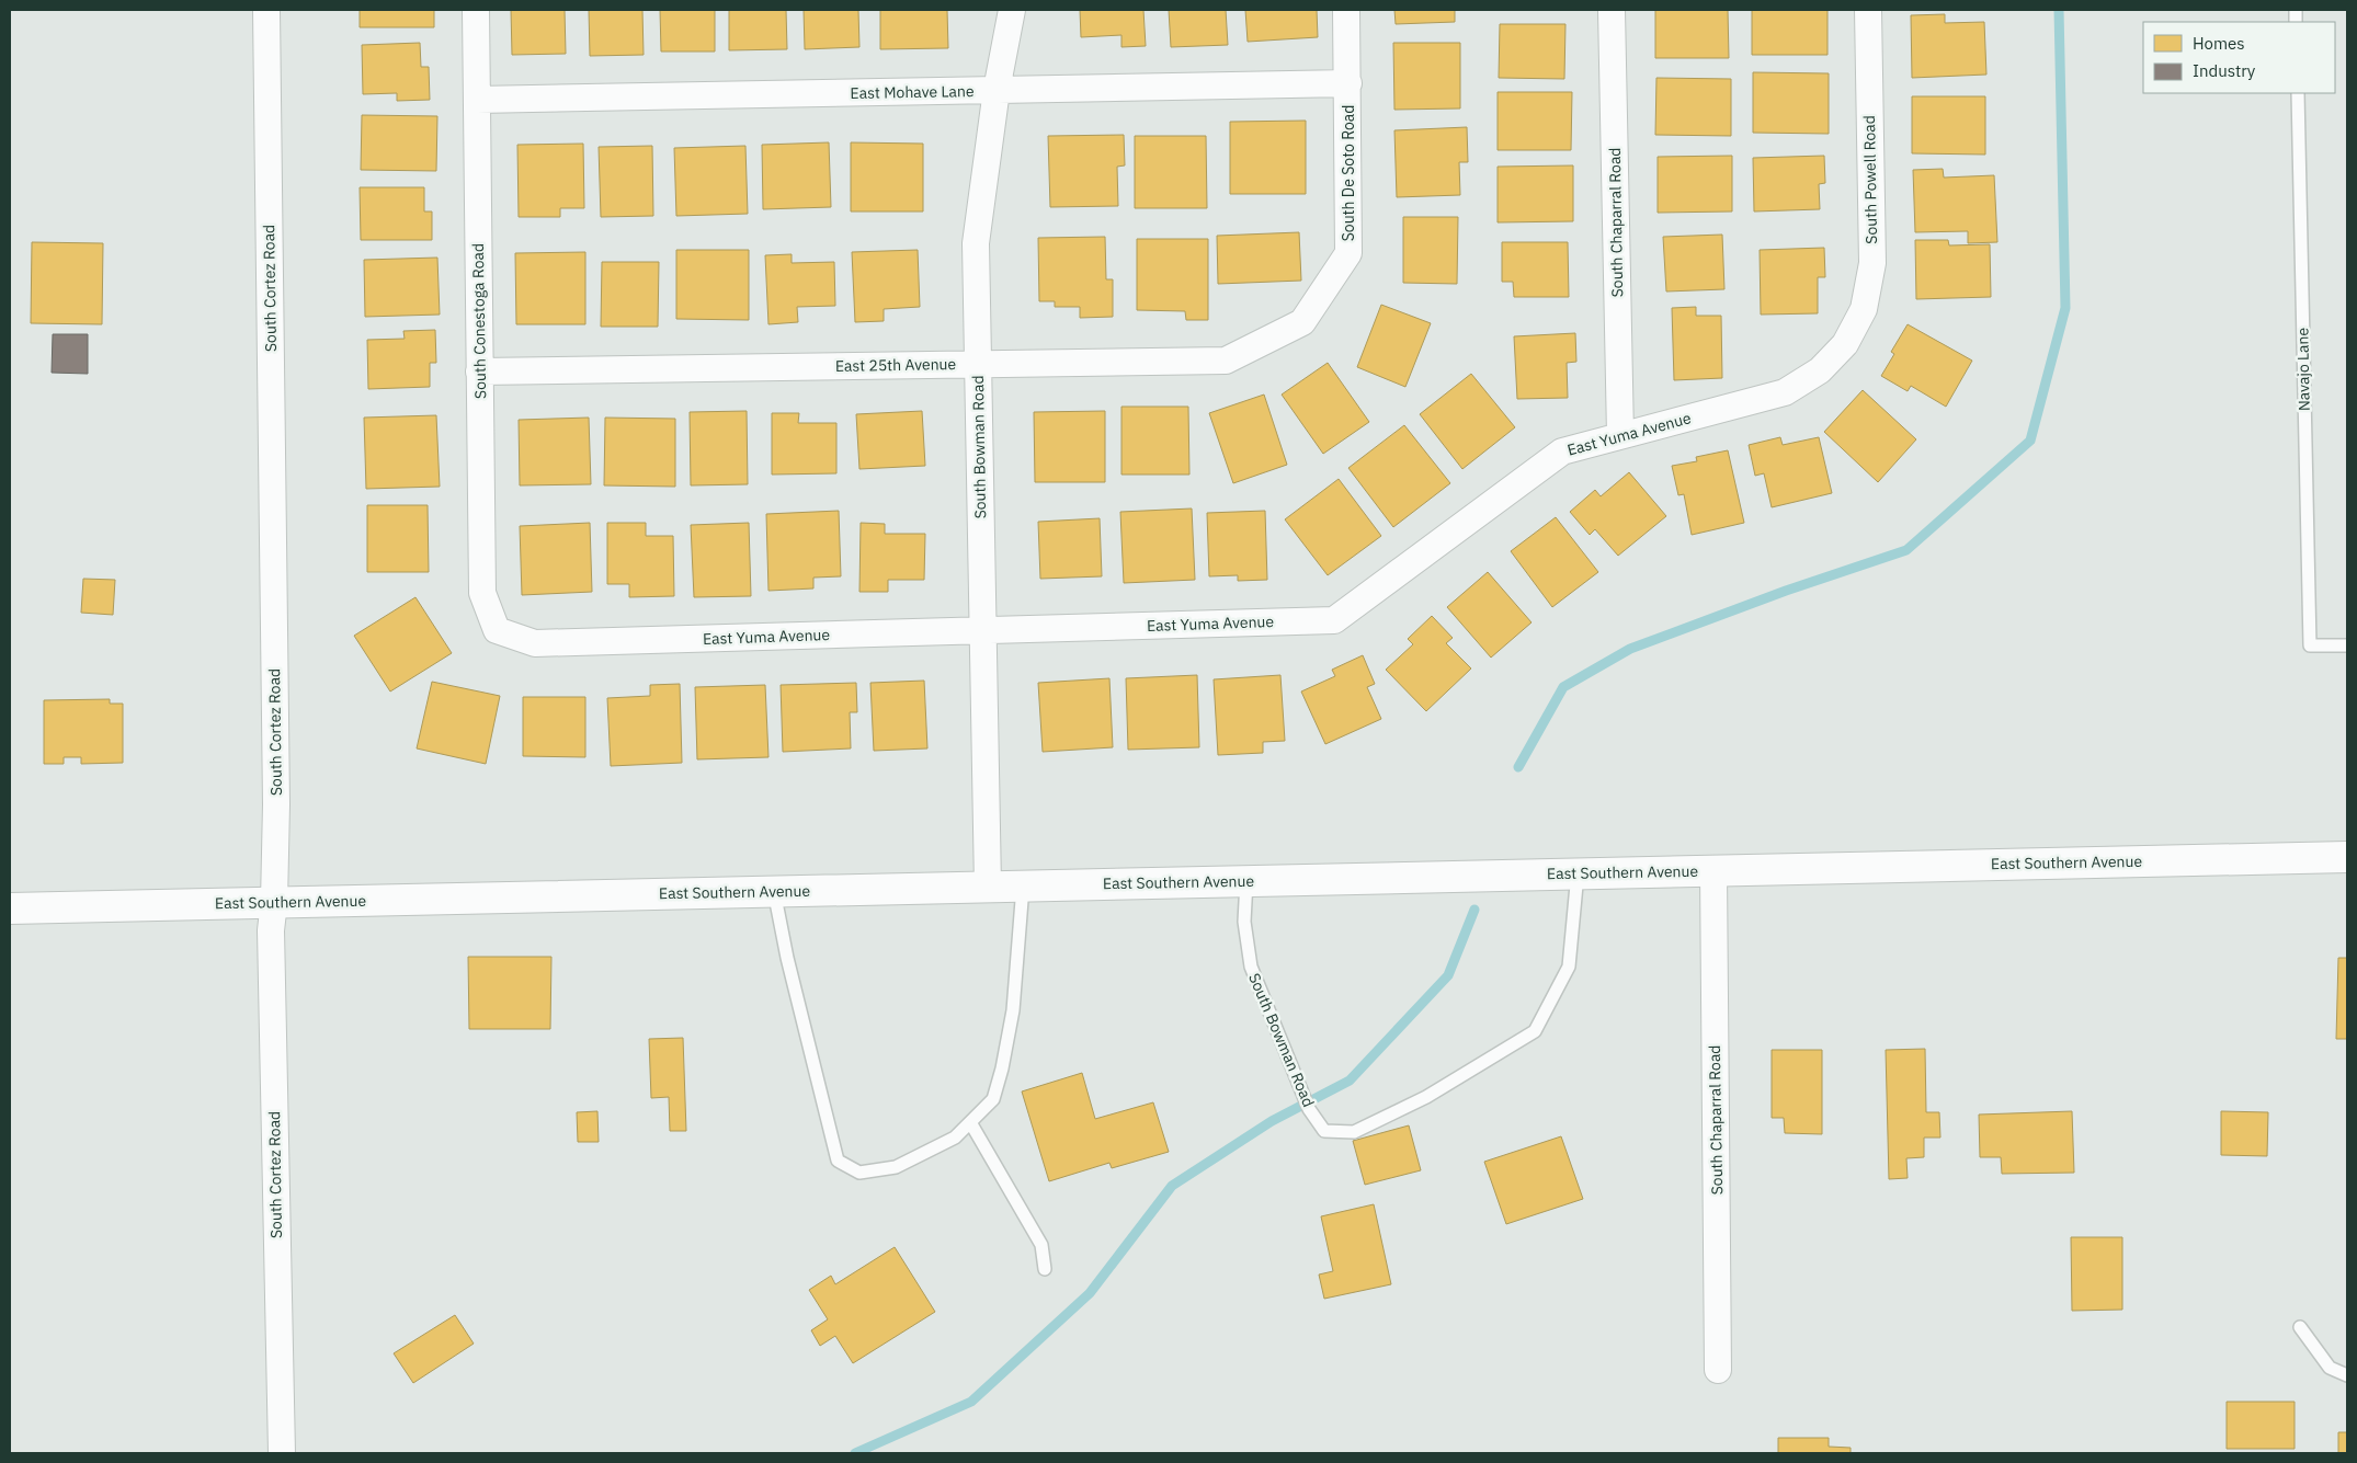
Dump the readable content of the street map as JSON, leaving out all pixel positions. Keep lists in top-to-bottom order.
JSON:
{
  "streets": {
    "street": [
      "East Mohave Lane",
      "South De Soto Road",
      "South Powell Road",
      "South Chaparral Road",
      "South Cortez Road",
      "South Conestoga Road",
      "East 25th Avenue",
      "East Yuma Avenue",
      "South Bowman Road",
      "East Southern Avenue"
    ],
    "lane": ["Navajo Lane"]
  },
  "crossings": [
    ["East Mohave Lane", "South De Soto Road"],
    ["East Mohave Lane", "South Conestoga Road"],
    ["East Mohave Lane", "South Bowman Road"],
    ["South De Soto Road", "East 25th Avenue"],
    ["South Powell Road", "East Yuma Avenue"],
    ["South Chaparral Road", "East Yuma Avenue"],
    ["South Chaparral Road", "East Southern Avenue"],
    ["South Cortez Road", "East Southern Avenue"],
    ["South Conestoga Road", "East 25th Avenue"],
    ["South Conestoga Road", "East Yuma Avenue"],
    ["East 25th Avenue", "South Bowman Road"],
    ["East Yuma Avenue", "South Bowman Road"],
    ["South Bowman Road", "East Southern Avenue"]
  ],
  "legend": ["Homes", "Industry"]
}
